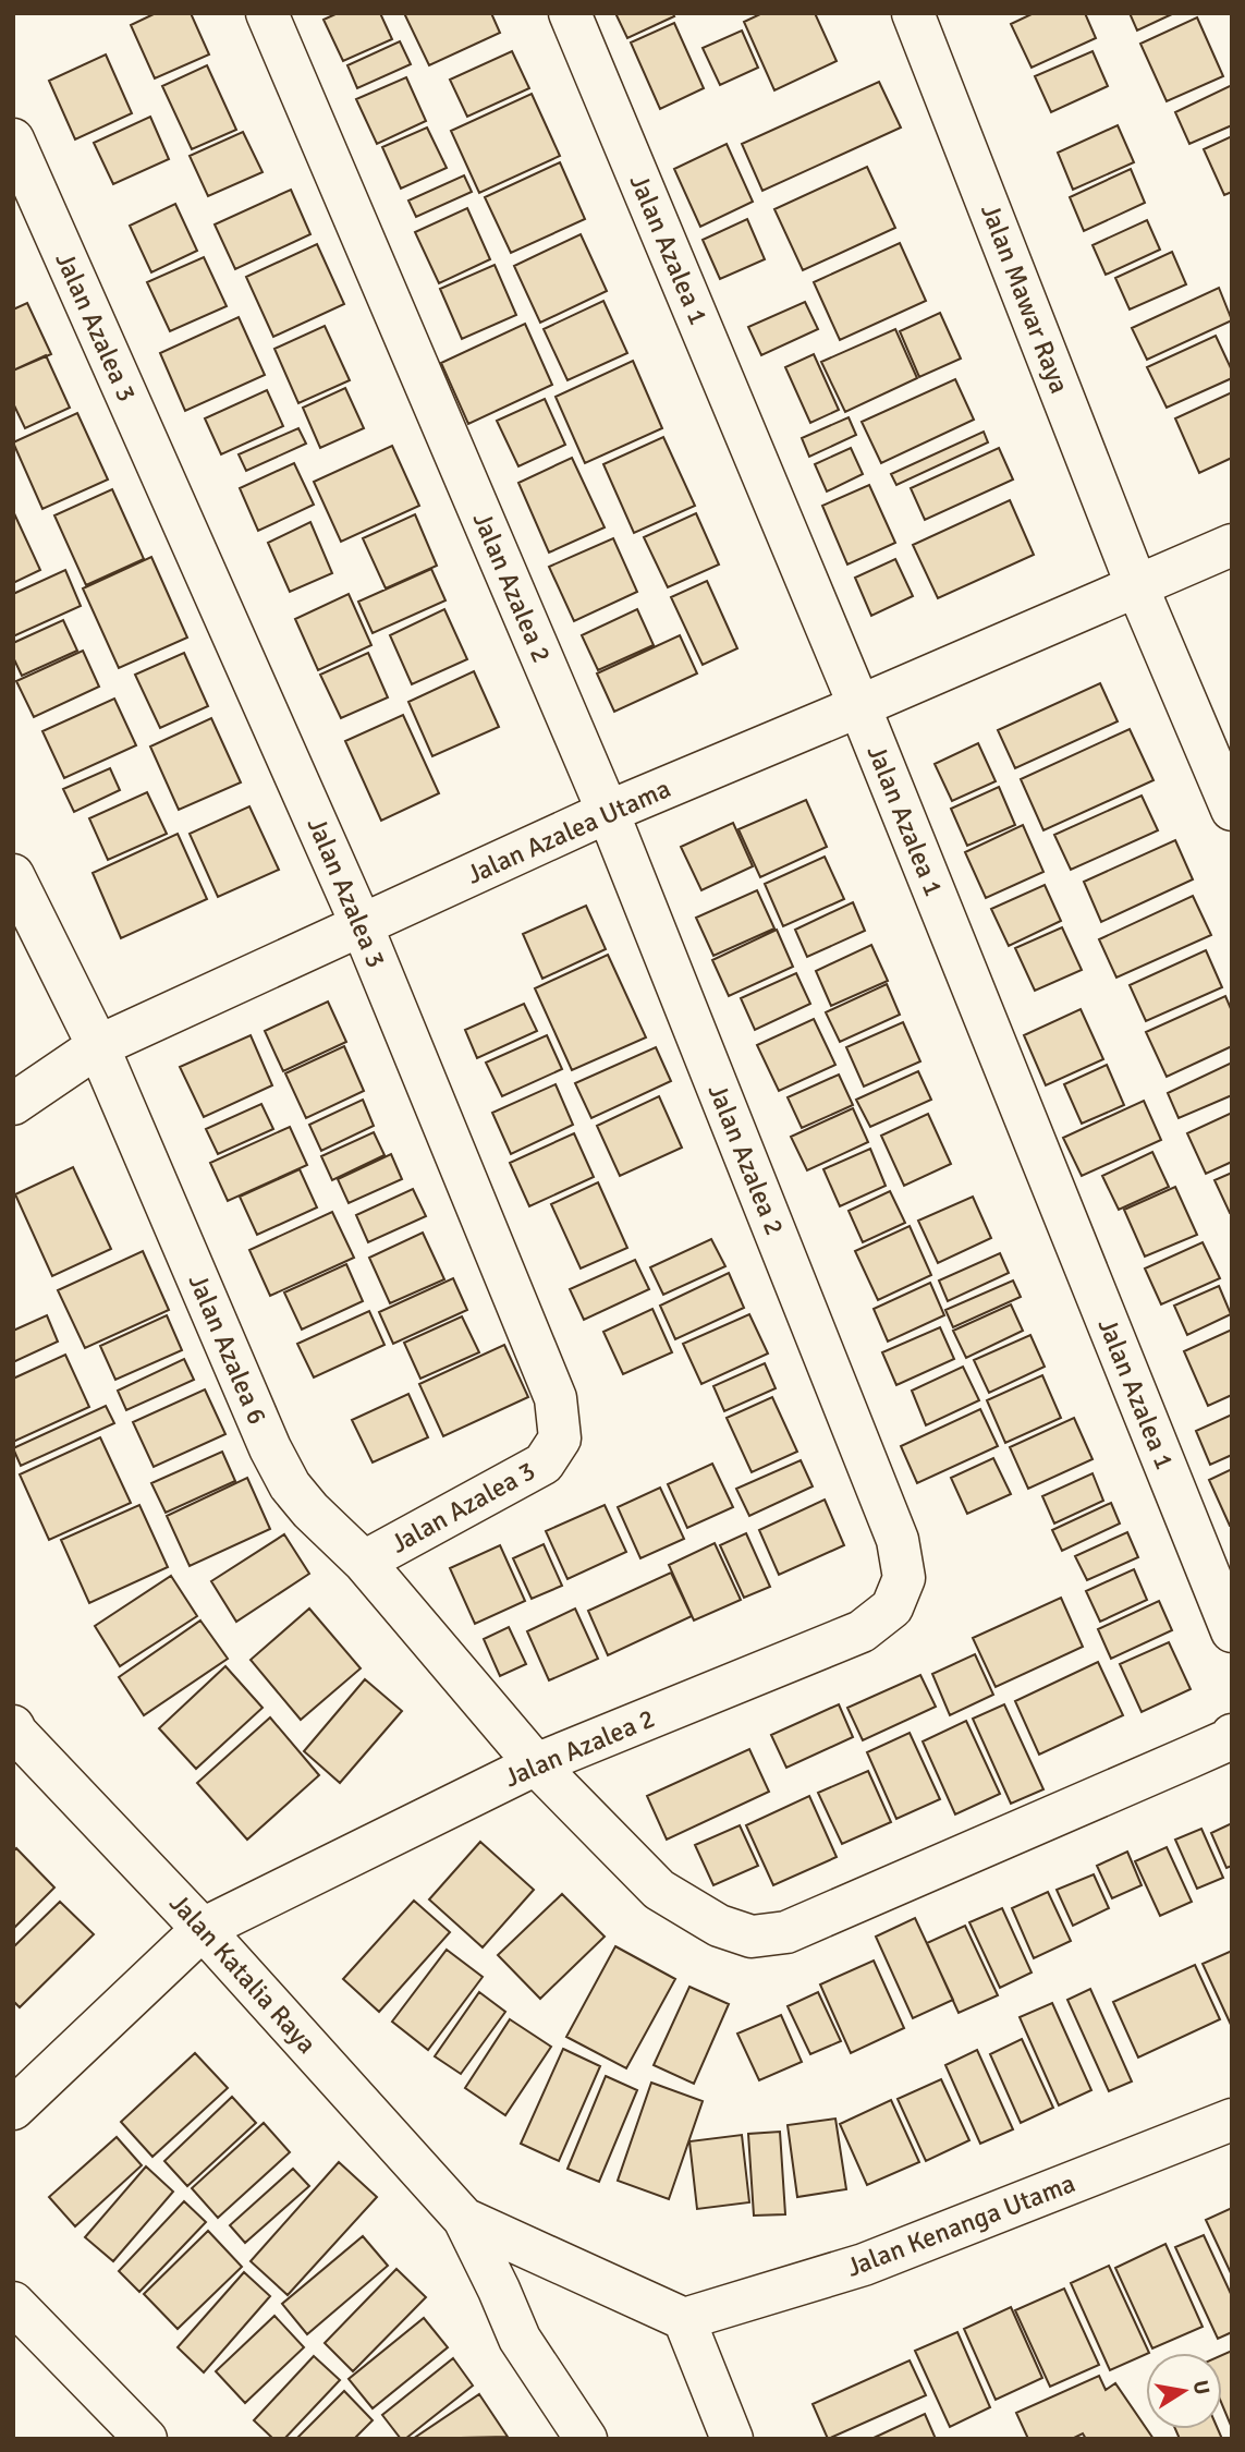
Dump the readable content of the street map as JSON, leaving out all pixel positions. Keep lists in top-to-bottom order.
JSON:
{
  "streets": {
    "street": [
      "Jalan Azalea 1",
      "Jalan Mawar Raya",
      "Jalan Azalea 3",
      "Jalan Azalea 2",
      "Jalan Azalea Utama",
      "Jalan Azalea 6",
      "Jalan Katalia Raya",
      "Jalan Kenanga Utama"
    ]
  },
  "crossings": [
    ["Jalan Azalea 1", "Jalan Azalea Utama"],
    ["Jalan Mawar Raya", "Jalan Azalea Utama"],
    ["Jalan Azalea 3", "Jalan Azalea Utama"],
    ["Jalan Azalea 3", "Jalan Azalea 6"],
    ["Jalan Azalea 2", "Jalan Azalea Utama"],
    ["Jalan Azalea 2", "Jalan Azalea 6"],
    ["Jalan Azalea 2", "Jalan Katalia Raya"],
    ["Jalan Azalea Utama", "Jalan Azalea 6"],
    ["Jalan Katalia Raya", "Jalan Kenanga Utama"]
  ],
  "north": "right"
}
